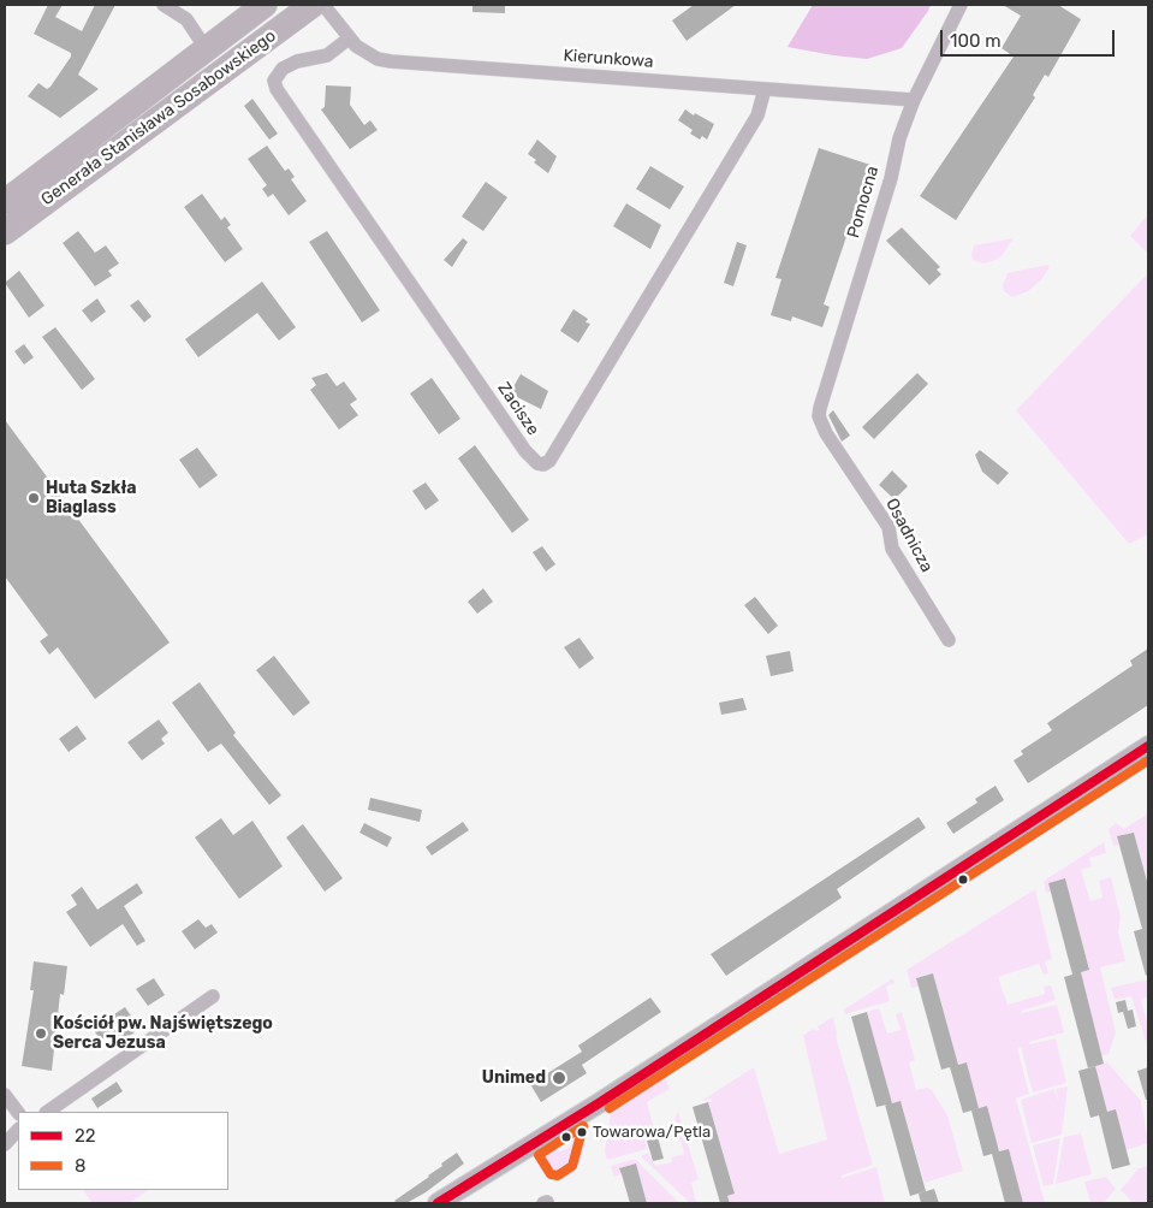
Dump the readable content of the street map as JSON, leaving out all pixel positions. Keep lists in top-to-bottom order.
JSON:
{
  "streets": {
    "highway": ["Generała Stanisława Sosabowskiego"],
    "street": [
      "Kierunkowa",
      "Pomocna",
      "Zacisze",
      "Osadnicza"
    ]
  },
  "crossings": [
    ["Kierunkowa", "Pomocna"],
    ["Kierunkowa", "Zacisze"],
    ["Pomocna", "Osadnicza"]
  ],
  "places": [
    "Huta Szkła Biaglass",
    "Kościół pw. Najświętszego Serca Jezusa",
    "Unimed",
    "Towarowa/Pętla"
  ],
  "lines": ["transit line 22", "transit line 8"],
  "legend": ["22", "8"],
  "scale_bar": "100 m"
}
